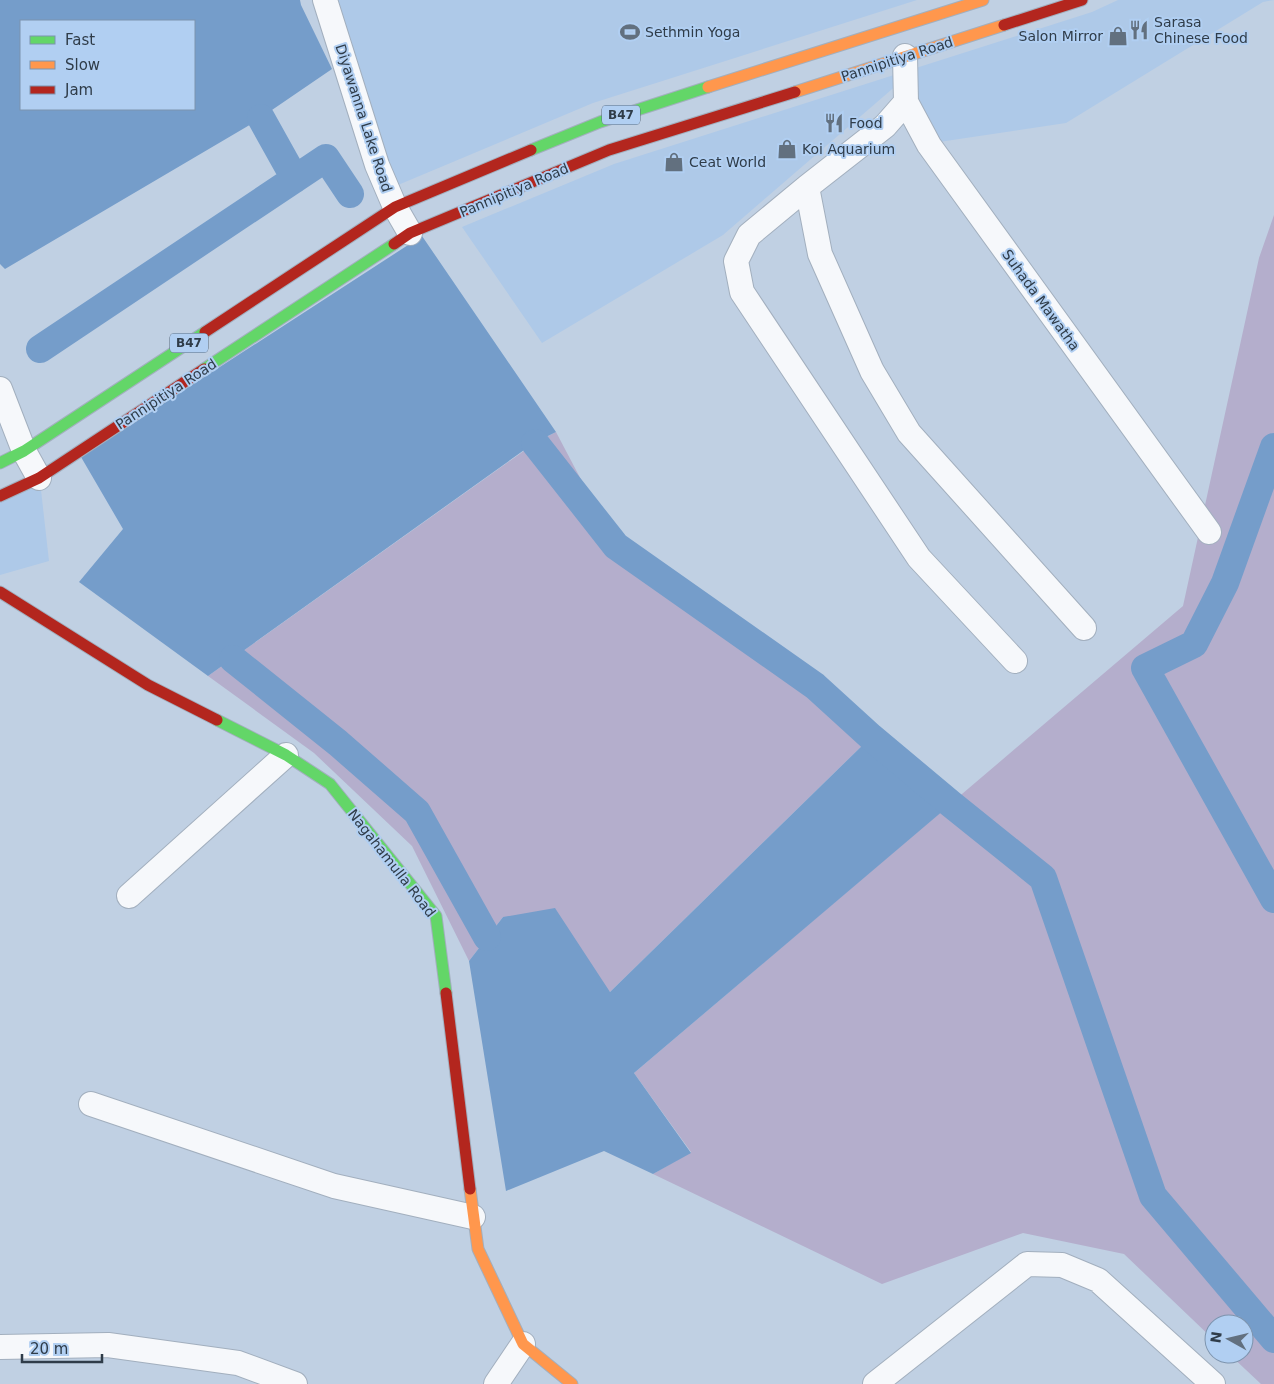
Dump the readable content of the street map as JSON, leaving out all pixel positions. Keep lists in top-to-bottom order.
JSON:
{
  "streets": {
    "main road": ["Pannipitiya Road", "B47", "Nagahamulla Road"],
    "street": ["Diyawanna Lake Road", "Suhada Mawatha"]
  },
  "crossings": [
    ["Pannipitiya Road", "Diyawanna Lake Road"],
    ["Pannipitiya Road", "Suhada Mawatha"],
    ["B47", "Diyawanna Lake Road"]
  ],
  "places": {
    "restaurant": ["Sarasa Chinese Food", "Food"],
    "sports": ["Sethmin Yoga"],
    "shop": ["Salon Mirror", "Koi Aquarium", "Ceat World"]
  },
  "legend": ["Fast", "Slow", "Jam"],
  "scale_bar": "20 m",
  "north": "left"
}
